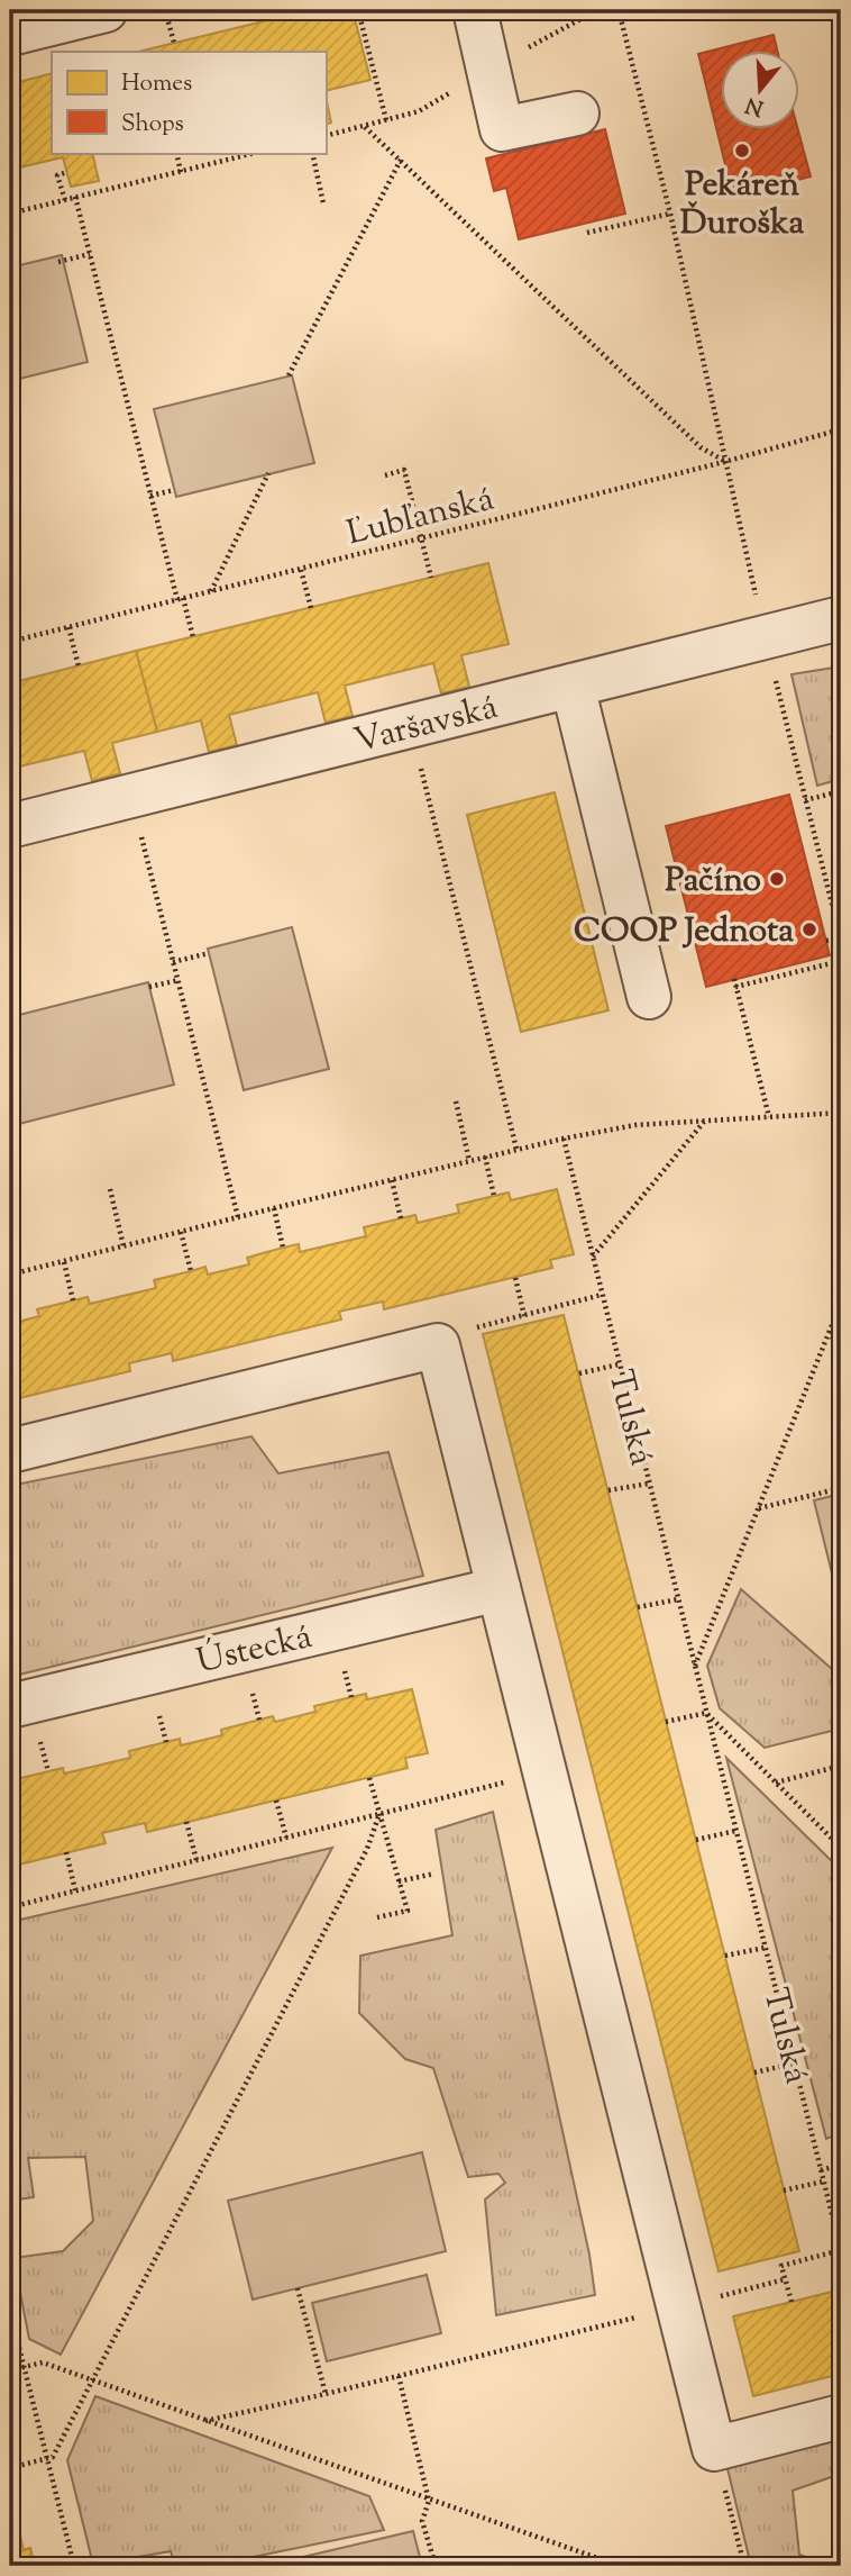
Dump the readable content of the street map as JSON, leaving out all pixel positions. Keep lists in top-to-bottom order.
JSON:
{
  "streets": {
    "street": ["Varšavská", "Ústecká"],
    "path": ["Ľubľanská", "Tulská"]
  },
  "places": ["Pekáreň Ďuroška", "Pačíno", "COOP Jednota"],
  "legend": ["Homes", "Shops"],
  "north": "bottom"
}
